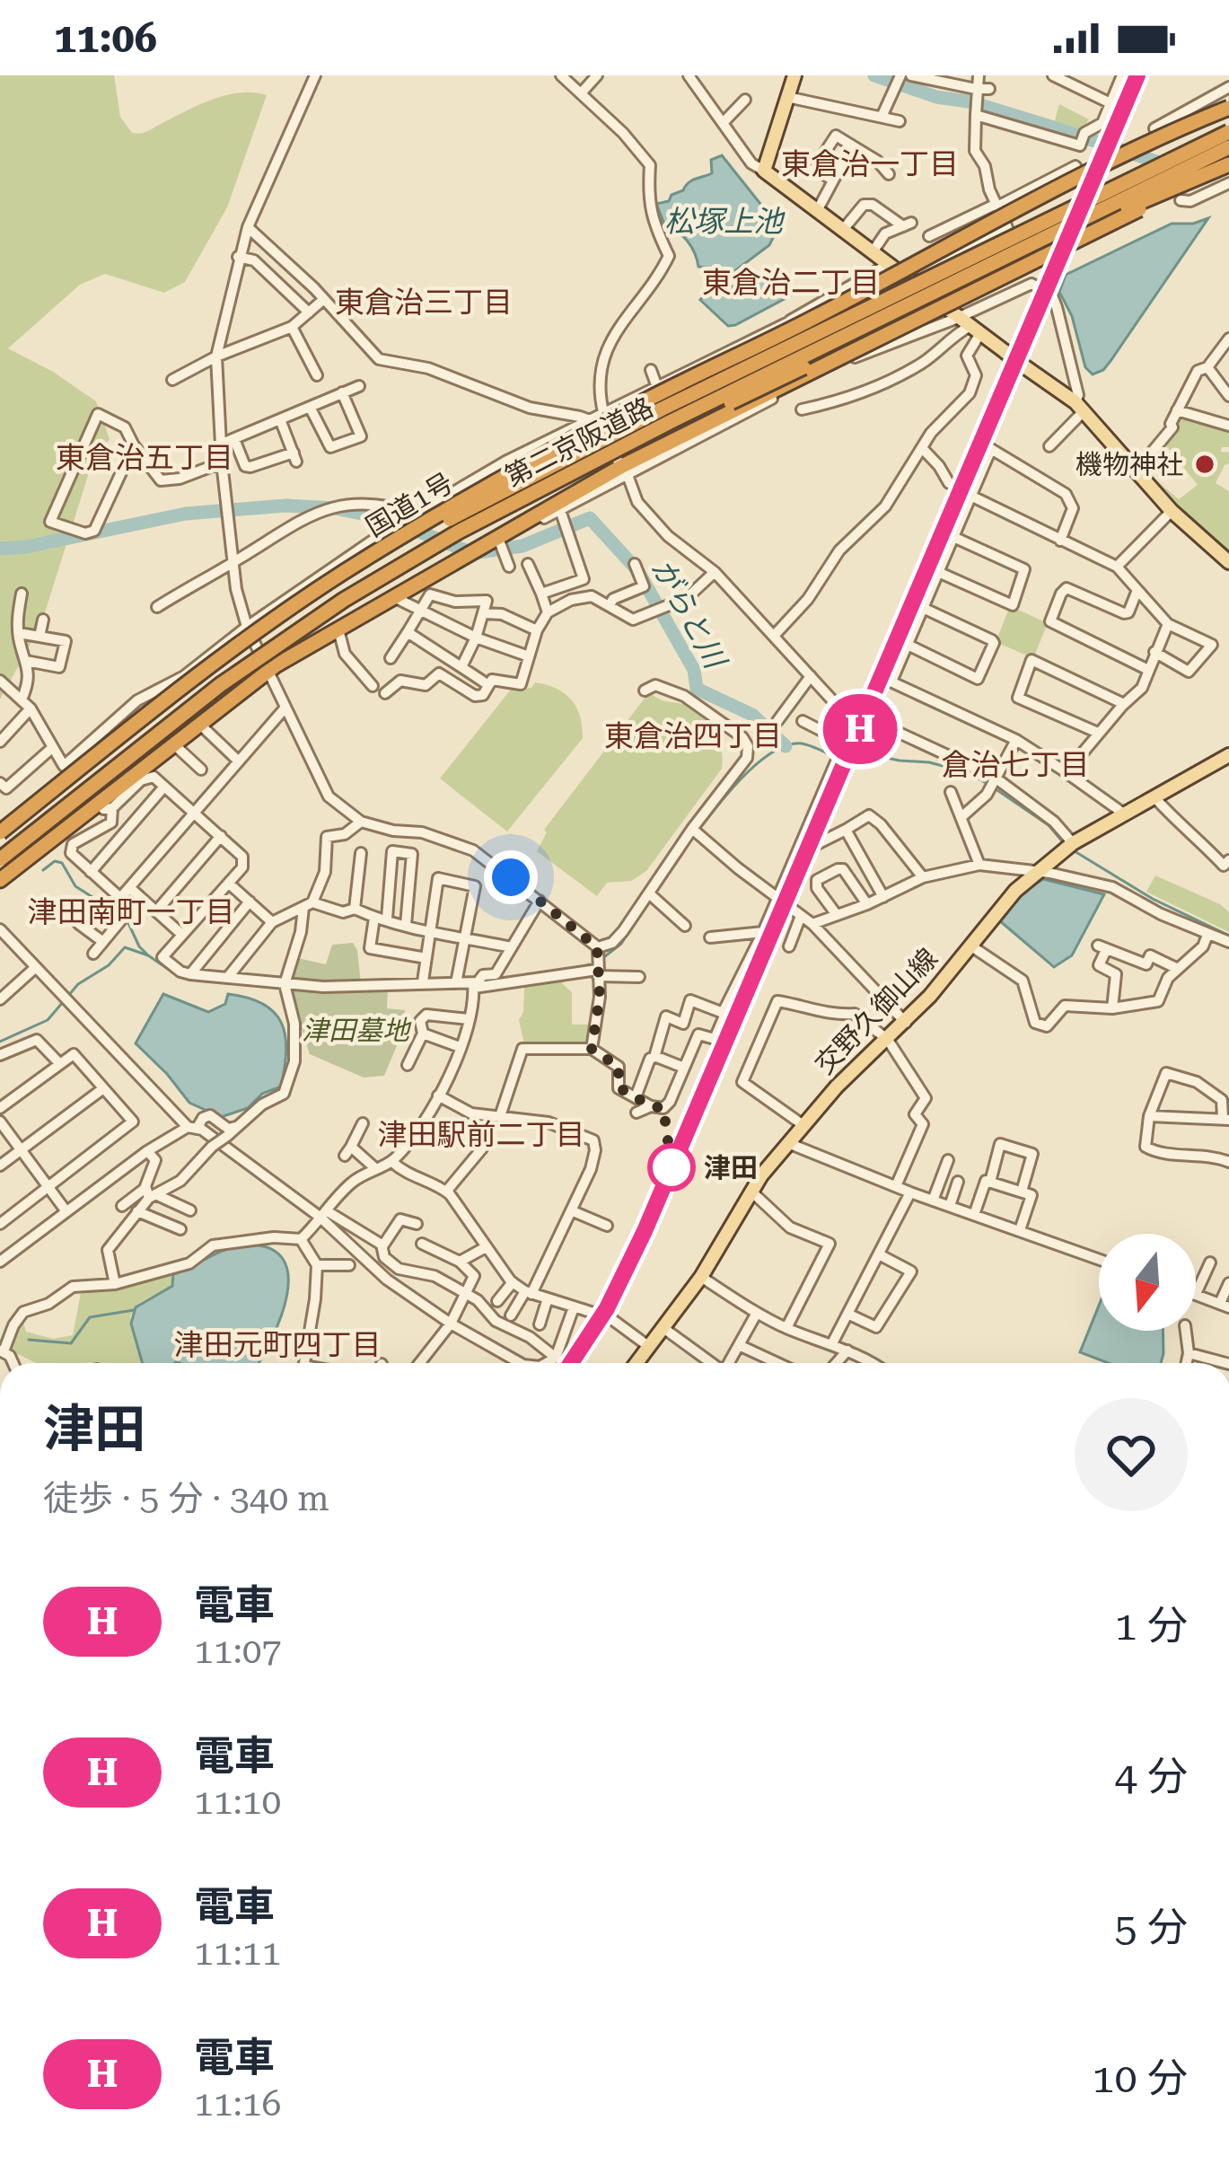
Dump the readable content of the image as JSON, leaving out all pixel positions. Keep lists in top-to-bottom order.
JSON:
{
  "streets": {
    "highway": ["第二京阪道路", "国道1号"],
    "main road": ["交野久御山線"]
  },
  "crossings": [
    ["第二京阪道路", "国道1号"]
  ],
  "districts": [
    "東倉治一丁目",
    "東倉治二丁目",
    "東倉治三丁目",
    "東倉治五丁目",
    "東倉治四丁目",
    "倉治七丁目",
    "津田南町一丁目",
    "津田駅前二丁目",
    "津田元町四丁目"
  ],
  "water": ["松塚上池", "がらと川"],
  "parks": ["津田墓地"],
  "places": ["機物神社", "津田"],
  "north": "bottom",
  "page": {
    "status": "11:06",
    "on_map": "H",
    "heading": ["津田", "徒歩 · 5 分 · 340 m"],
    "list": [
      {
        "mark": "H",
        "name": "電車",
        "note": "11:07",
        "value": "1 分"
      },
      {
        "mark": "H",
        "name": "電車",
        "note": "11:10",
        "value": "4 分"
      },
      {
        "mark": "H",
        "name": "電車",
        "note": "11:11",
        "value": "5 分"
      },
      {
        "mark": "H",
        "name": "電車",
        "note": "11:16",
        "value": "10 分"
      }
    ]
  }
}
